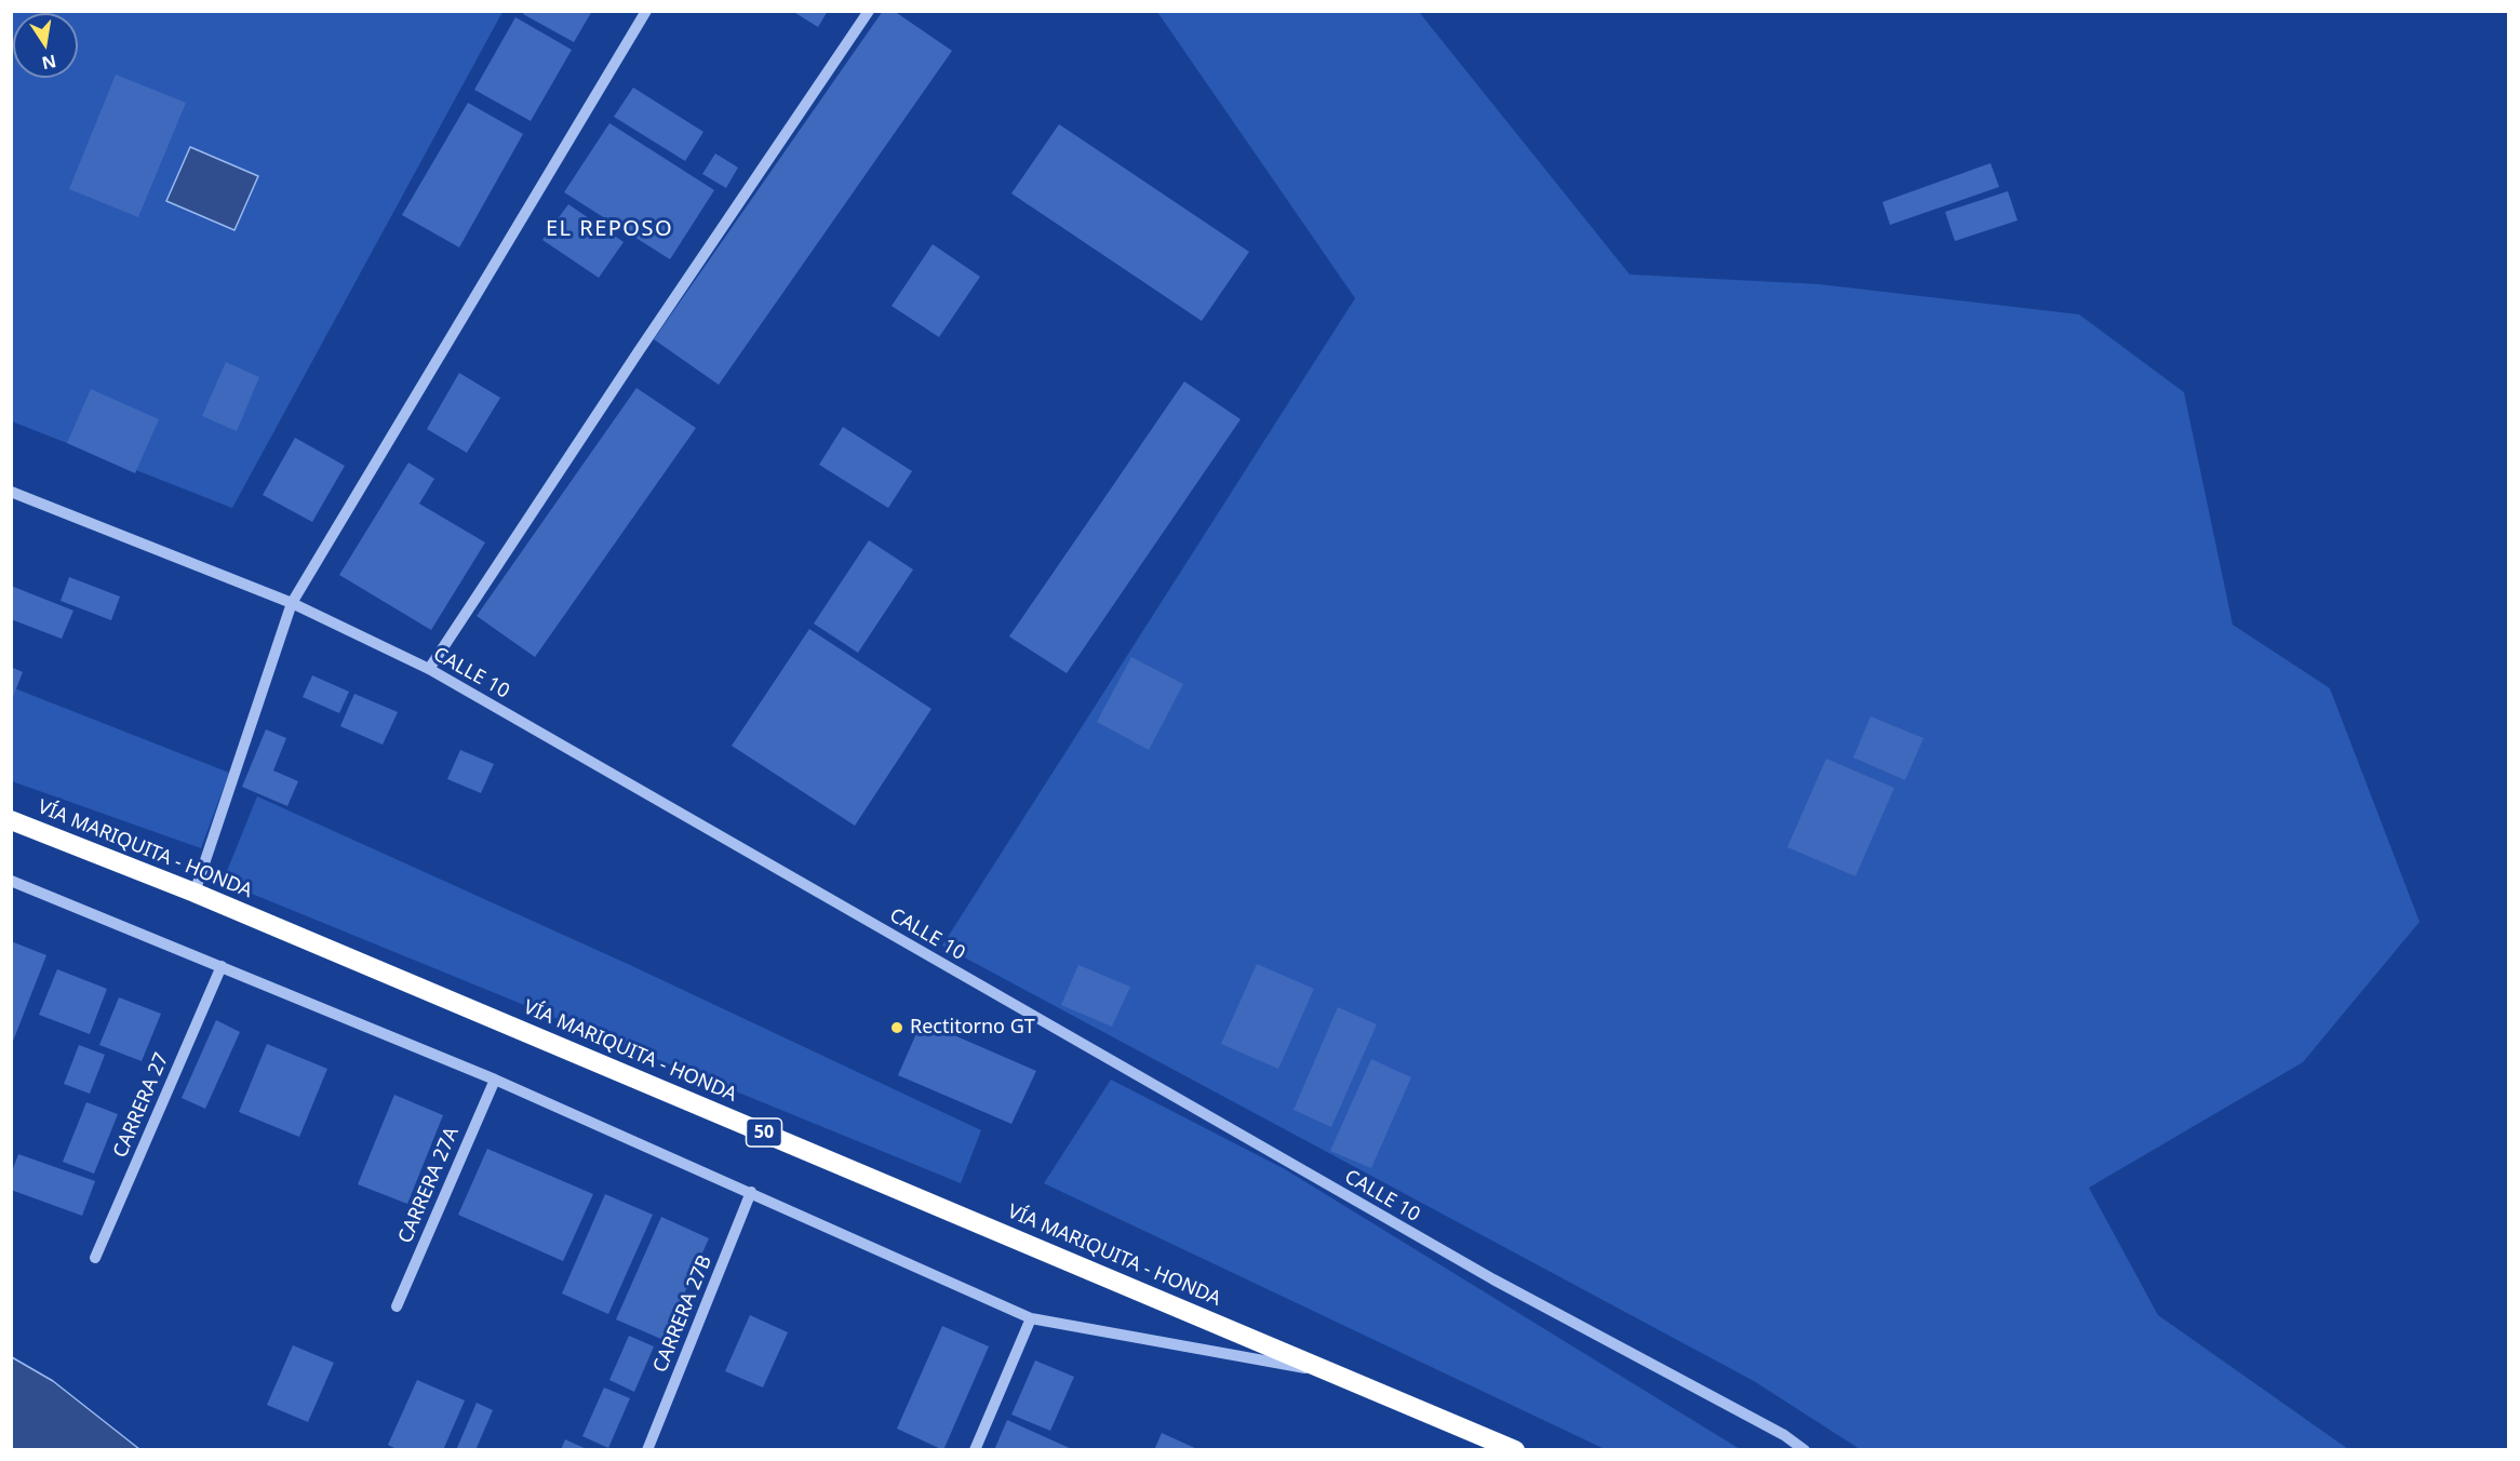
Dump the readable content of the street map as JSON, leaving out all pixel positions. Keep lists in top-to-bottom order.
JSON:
{
  "streets": {
    "highway": ["VÍA MARIQUITA - HONDA", "50"],
    "street": [
      "CALLE 10",
      "CARRERA 27",
      "CARRERA 27A",
      "CARRERA 27B"
    ]
  },
  "districts": ["EL REPOSO"],
  "places": ["Rectitorno GT"],
  "north": "bottom"
}
